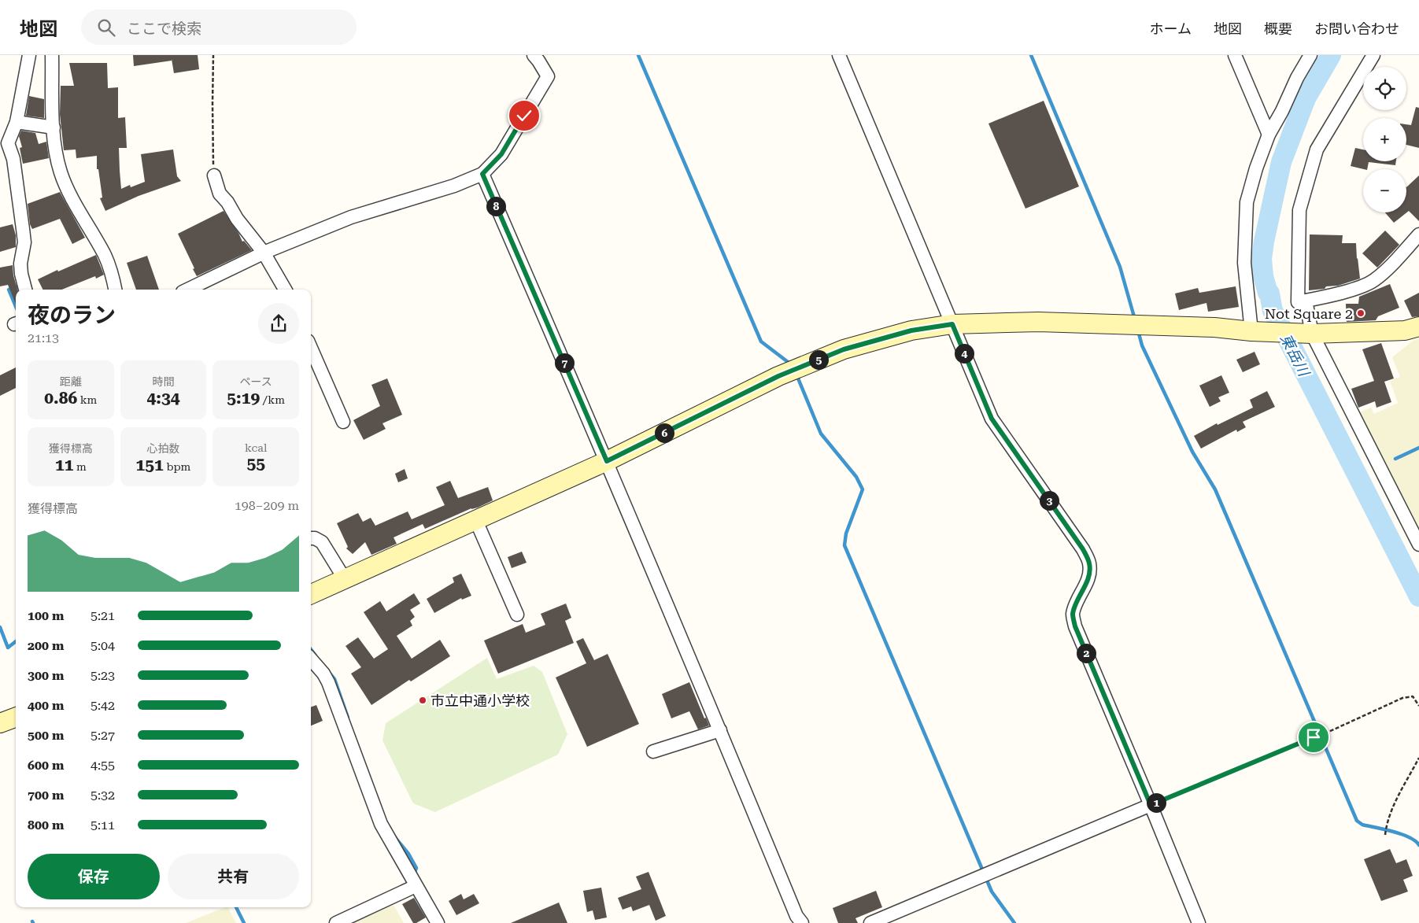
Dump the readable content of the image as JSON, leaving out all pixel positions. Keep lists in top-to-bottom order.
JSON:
{
  "water": ["東岳川"],
  "places": ["Not Square 2", "市立中通小学校"],
  "page": {
    "header": "地図",
    "search": "ここで検索",
    "nav": [
      "ホーム",
      "地図",
      "概要",
      "お問い合わせ"
    ],
    "map_buttons": ["+", "−"],
    "pins": [
      "8",
      "4",
      "5",
      "7",
      "6",
      "3",
      "2",
      "1"
    ],
    "heading": ["夜のラン", "21:13"],
    "stats": [
      ["距離", "0.86 km"],
      ["時間", "4:34"],
      ["ペース", "5:19 /km"],
      ["獲得標高", "11 m"],
      ["心拍数", "151 bpm"],
      ["kcal", "55"]
    ],
    "chart": ["獲得標高", "198–209 m"],
    "list": [
      {
        "name": "100 m",
        "note": "5:21"
      },
      {
        "name": "200 m",
        "note": "5:04"
      },
      {
        "name": "300 m",
        "note": "5:23"
      },
      {
        "name": "400 m",
        "note": "5:42"
      },
      {
        "name": "500 m",
        "note": "5:27"
      },
      {
        "name": "600 m",
        "note": "4:55"
      },
      {
        "name": "700 m",
        "note": "5:32"
      },
      {
        "name": "800 m",
        "note": "5:11"
      }
    ],
    "buttons": ["保存", "共有"]
  }
}
